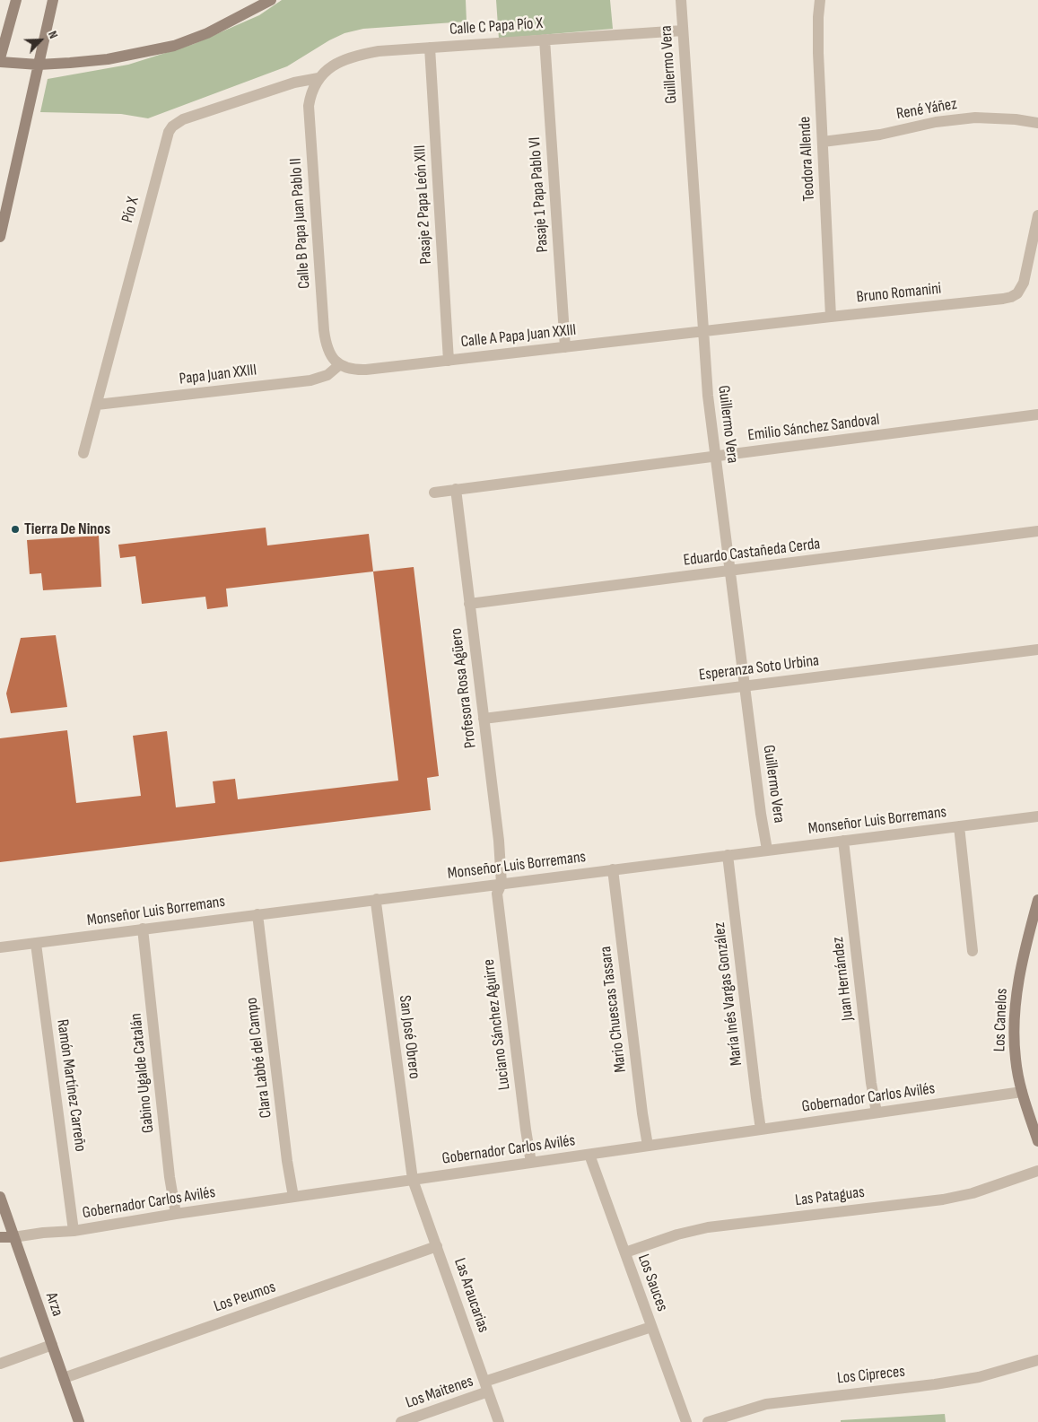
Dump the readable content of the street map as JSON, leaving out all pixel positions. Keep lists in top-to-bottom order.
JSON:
{
  "streets": {
    "street": [
      "Calle C Papa Pío X",
      "Guillermo Vera",
      "René Yáñez",
      "Teodora Allende",
      "Pasaje 1 Papa Pablo VI",
      "Pasaje 2 Papa León XIII",
      "Pío X",
      "Calle B Papa Juan Pablo II",
      "Bruno Romanini",
      "Calle A Papa Juan XXIII",
      "Papa Juan XXIII",
      "Emilio Sánchez Sandoval",
      "Eduardo Castañeda Cerda",
      "Esperanza Soto Urbina",
      "Profesora Rosa Agüero",
      "Monseñor Luis Borremans",
      "Juan Hernández",
      "María Inés Vargas González",
      "Mario Chuescas Tassara",
      "Los Canelos",
      "Luciano Sánchez Aguirre",
      "San José Obrero",
      "Clara Labbé del Campo",
      "Gabino Ugalde Catalán",
      "Ramón Martínez Carreño",
      "Gobernador Carlos Avilés",
      "Las Pataguas",
      "Los Sauces",
      "Las Araucarias",
      "Los Peumos",
      "Arza",
      "Los Cipreces",
      "Los Maitenes"
    ]
  },
  "crossings": [
    ["Calle C Papa Pío X", "Guillermo Vera"],
    ["Calle C Papa Pío X", "Pasaje 1 Papa Pablo VI"],
    ["Calle C Papa Pío X", "Pasaje 2 Papa León XIII"],
    ["Calle C Papa Pío X", "Pío X"],
    ["Calle C Papa Pío X", "Calle B Papa Juan Pablo II"],
    ["Guillermo Vera", "Bruno Romanini"],
    ["Guillermo Vera", "Calle A Papa Juan XXIII"],
    ["Guillermo Vera", "Emilio Sánchez Sandoval"],
    ["Guillermo Vera", "Eduardo Castañeda Cerda"],
    ["Guillermo Vera", "Esperanza Soto Urbina"],
    ["Guillermo Vera", "Monseñor Luis Borremans"],
    ["René Yáñez", "Teodora Allende"],
    ["Teodora Allende", "Bruno Romanini"],
    ["Pasaje 1 Papa Pablo VI", "Calle A Papa Juan XXIII"],
    ["Pasaje 2 Papa León XIII", "Calle A Papa Juan XXIII"],
    ["Pío X", "Calle B Papa Juan Pablo II"],
    ["Pío X", "Papa Juan XXIII"],
    ["Calle B Papa Juan Pablo II", "Calle A Papa Juan XXIII"],
    ["Calle B Papa Juan Pablo II", "Papa Juan XXIII"],
    ["Bruno Romanini", "Calle A Papa Juan XXIII"],
    ["Calle A Papa Juan XXIII", "Papa Juan XXIII"],
    ["Emilio Sánchez Sandoval", "Profesora Rosa Agüero"],
    ["Eduardo Castañeda Cerda", "Profesora Rosa Agüero"],
    ["Esperanza Soto Urbina", "Profesora Rosa Agüero"],
    ["Profesora Rosa Agüero", "Monseñor Luis Borremans"],
    ["Profesora Rosa Agüero", "Luciano Sánchez Aguirre"],
    ["Monseñor Luis Borremans", "Juan Hernández"],
    ["Monseñor Luis Borremans", "María Inés Vargas González"],
    ["Monseñor Luis Borremans", "Mario Chuescas Tassara"],
    ["Monseñor Luis Borremans", "Luciano Sánchez Aguirre"],
    ["Monseñor Luis Borremans", "San José Obrero"],
    ["Monseñor Luis Borremans", "Clara Labbé del Campo"],
    ["Monseñor Luis Borremans", "Gabino Ugalde Catalán"],
    ["Monseñor Luis Borremans", "Ramón Martínez Carreño"],
    ["Juan Hernández", "Gobernador Carlos Avilés"],
    ["María Inés Vargas González", "Gobernador Carlos Avilés"],
    ["Mario Chuescas Tassara", "Gobernador Carlos Avilés"],
    ["Los Canelos", "Gobernador Carlos Avilés"],
    ["Luciano Sánchez Aguirre", "Gobernador Carlos Avilés"],
    ["San José Obrero", "Gobernador Carlos Avilés"],
    ["San José Obrero", "Las Araucarias"],
    ["Clara Labbé del Campo", "Gobernador Carlos Avilés"],
    ["Gabino Ugalde Catalán", "Gobernador Carlos Avilés"],
    ["Ramón Martínez Carreño", "Gobernador Carlos Avilés"],
    ["Gobernador Carlos Avilés", "Los Sauces"],
    ["Gobernador Carlos Avilés", "Las Araucarias"],
    ["Gobernador Carlos Avilés", "Arza"],
    ["Las Pataguas", "Los Sauces"],
    ["Las Araucarias", "Los Peumos"],
    ["Las Araucarias", "Los Maitenes"],
    ["Los Peumos", "Arza"]
  ],
  "places": ["Tierra De Ninos"],
  "north": "top right"
}
